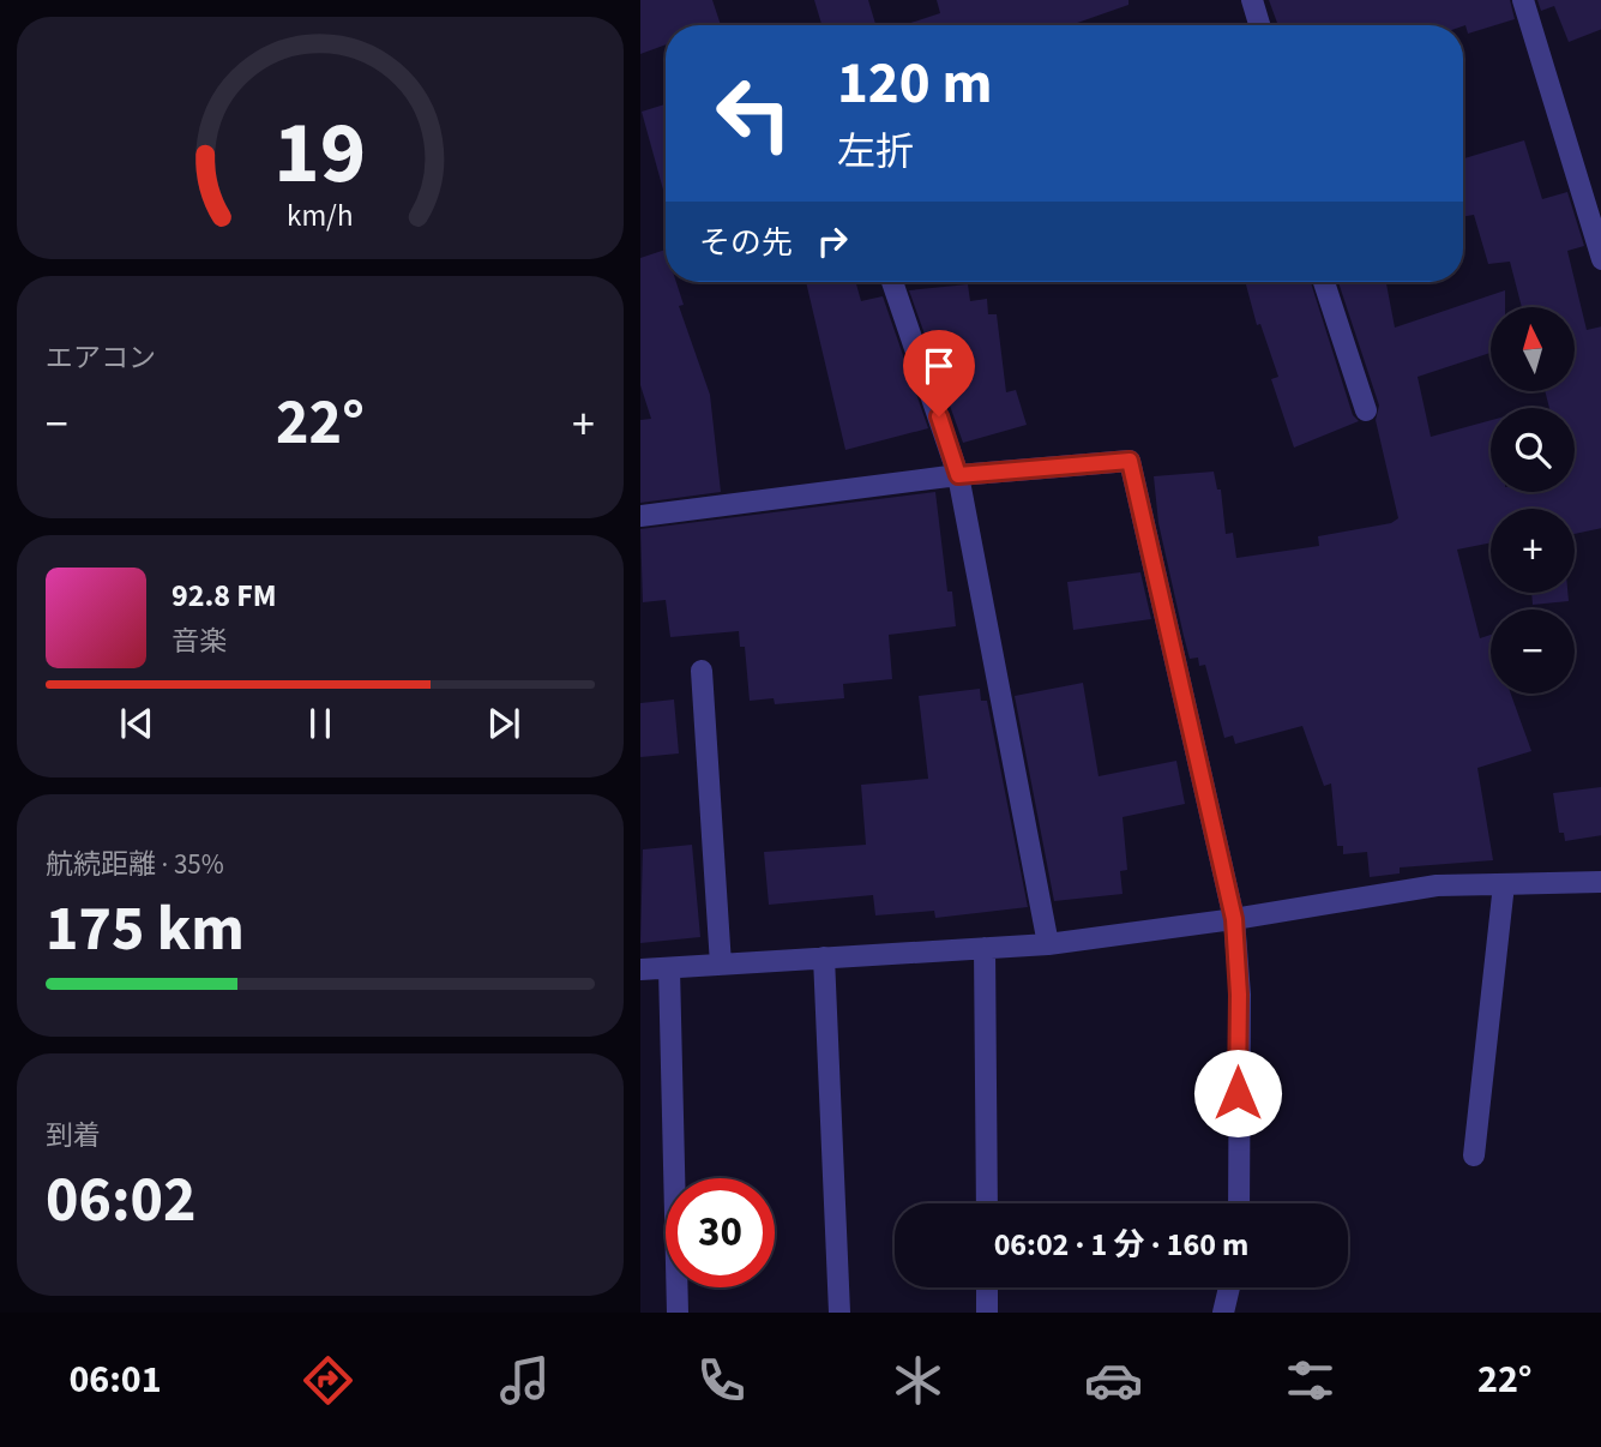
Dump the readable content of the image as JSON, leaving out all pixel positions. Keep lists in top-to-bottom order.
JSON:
{
  "north": "top",
  "page": {
    "turn": ["120 m", "左折"],
    "then": "その先",
    "tile": [
      "エアコン",
      ["航続距離 · 35%", "175 km"],
      ["到着", "06:02"]
    ],
    "map_buttons": ["+", "−"],
    "heat": ["−", "22°", "+"],
    "song": ["92.8 FM", "音楽"],
    "limit": "30",
    "trip": "06:02 · 1 分 · 160 m",
    "tabs": ["06:01", "22°"],
    "gauge": ["19", "km/h"]
  }
}
